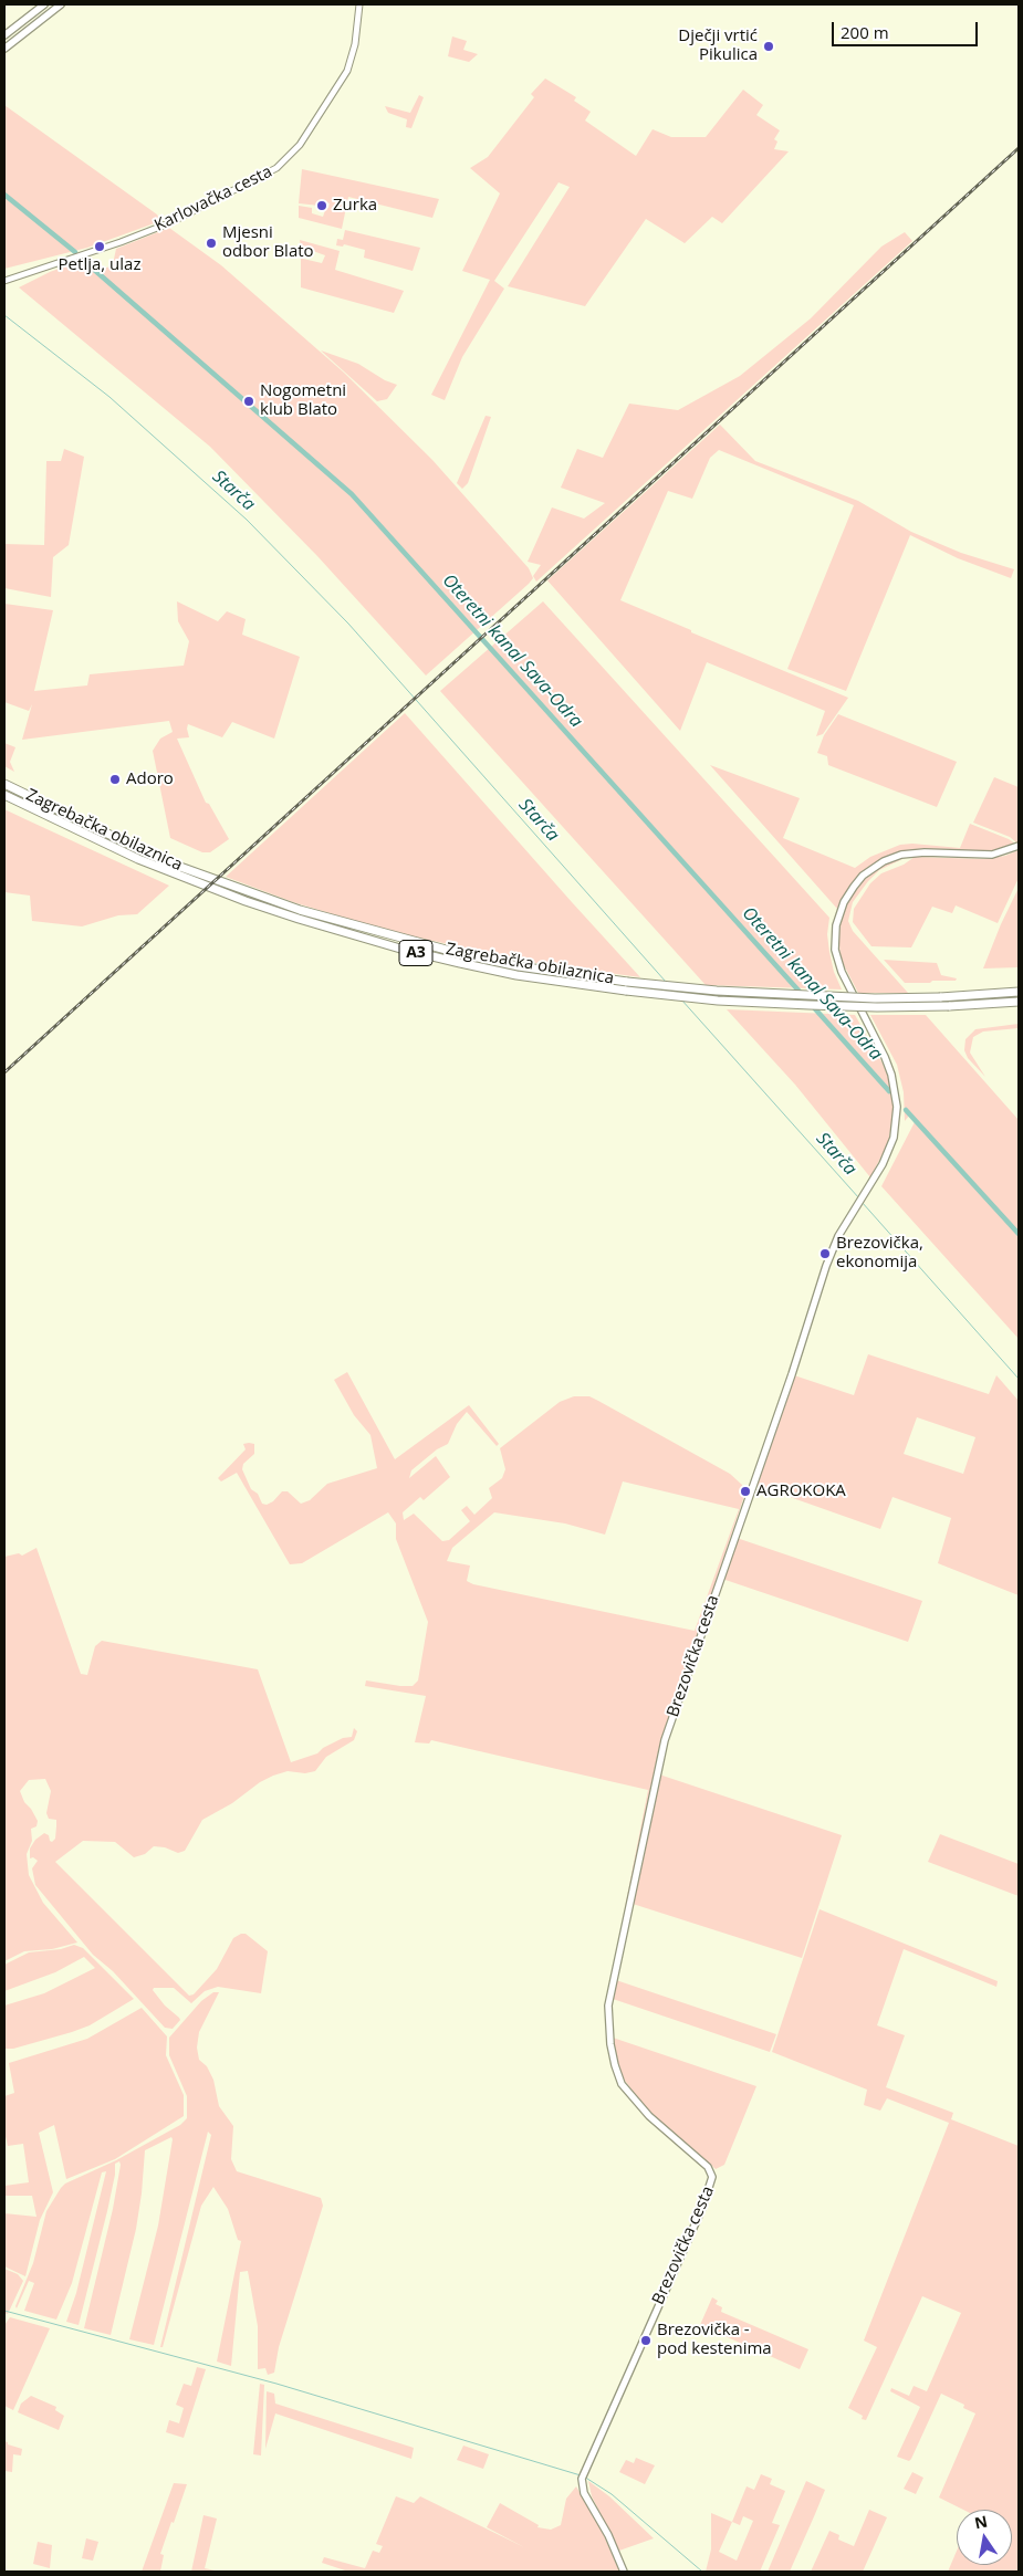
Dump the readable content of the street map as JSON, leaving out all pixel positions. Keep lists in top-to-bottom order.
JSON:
{
  "streets": {
    "highway": ["Zagrebačka obilaznica", "A3"],
    "main road": ["Brezovička cesta"],
    "street": ["Karlovačka cesta"]
  },
  "water": ["Starča", "Oteretni kanal Sava-Odra"],
  "places": [
    "Dječji vrtić Pikulica",
    "Zurka",
    "Mjesni odbor Blato",
    "Petlja, ulaz",
    "Nogometni klub Blato",
    "Adoro",
    "Brezovička, ekonomija",
    "AGROKOKA",
    "Brezovička - pod kestenima"
  ],
  "scale_bar": "200 m",
  "north": "top"
}
